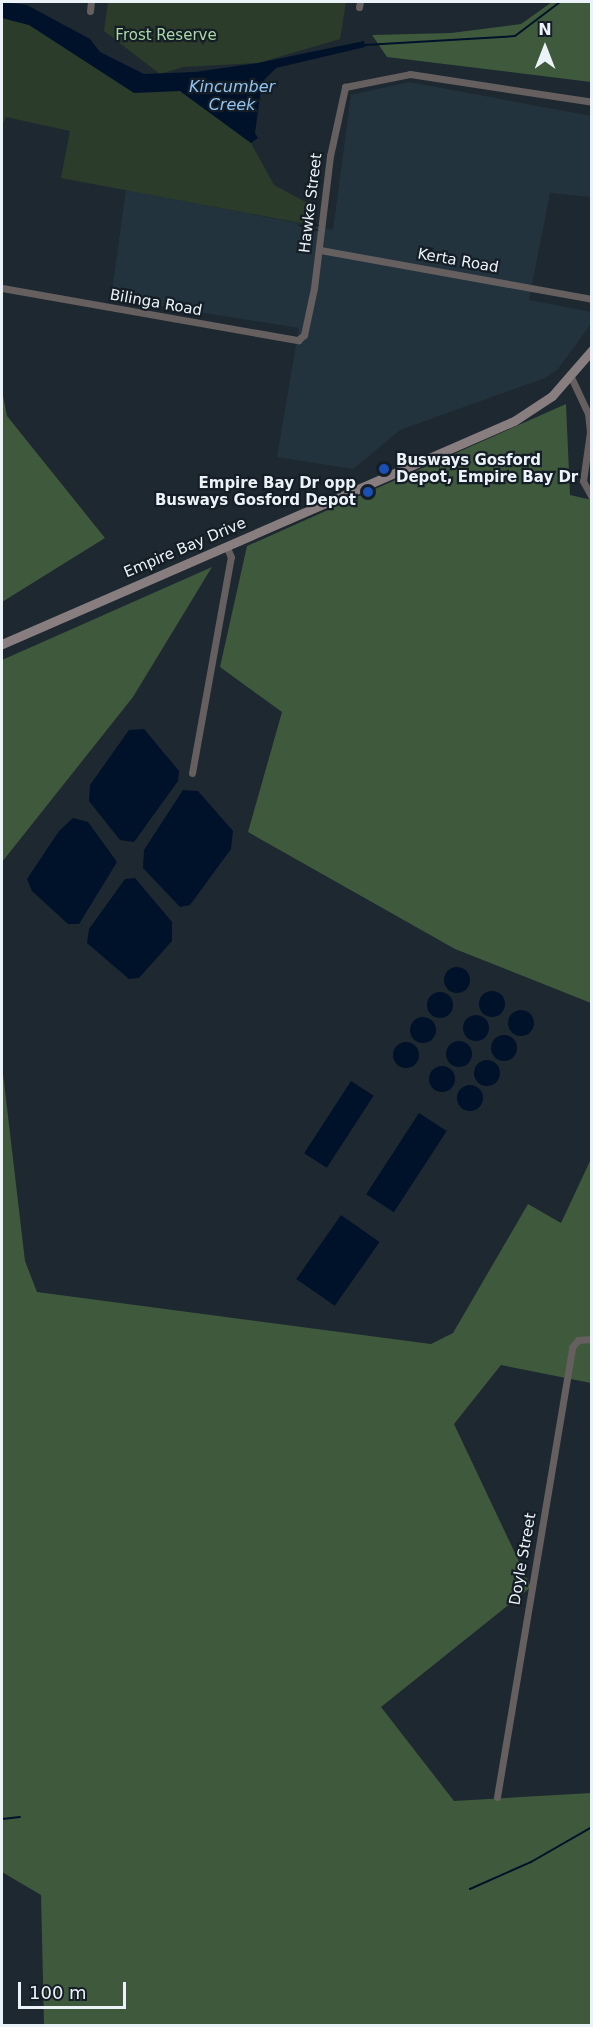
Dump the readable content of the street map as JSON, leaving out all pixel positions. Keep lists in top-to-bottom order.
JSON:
{
  "streets": {
    "main road": ["Empire Bay Drive"],
    "street": [
      "Hawke Street",
      "Kerta Road",
      "Bilinga Road",
      "Doyle Street"
    ]
  },
  "crossings": [
    ["Hawke Street", "Kerta Road"],
    ["Hawke Street", "Bilinga Road"]
  ],
  "water": ["Kincumber Creek"],
  "parks": ["Frost Reserve"],
  "places": ["Busways Gosford Depot, Empire Bay Dr", "Empire Bay Dr opp Busways Gosford Depot"],
  "scale_bar": "100 m",
  "north": "top"
}
